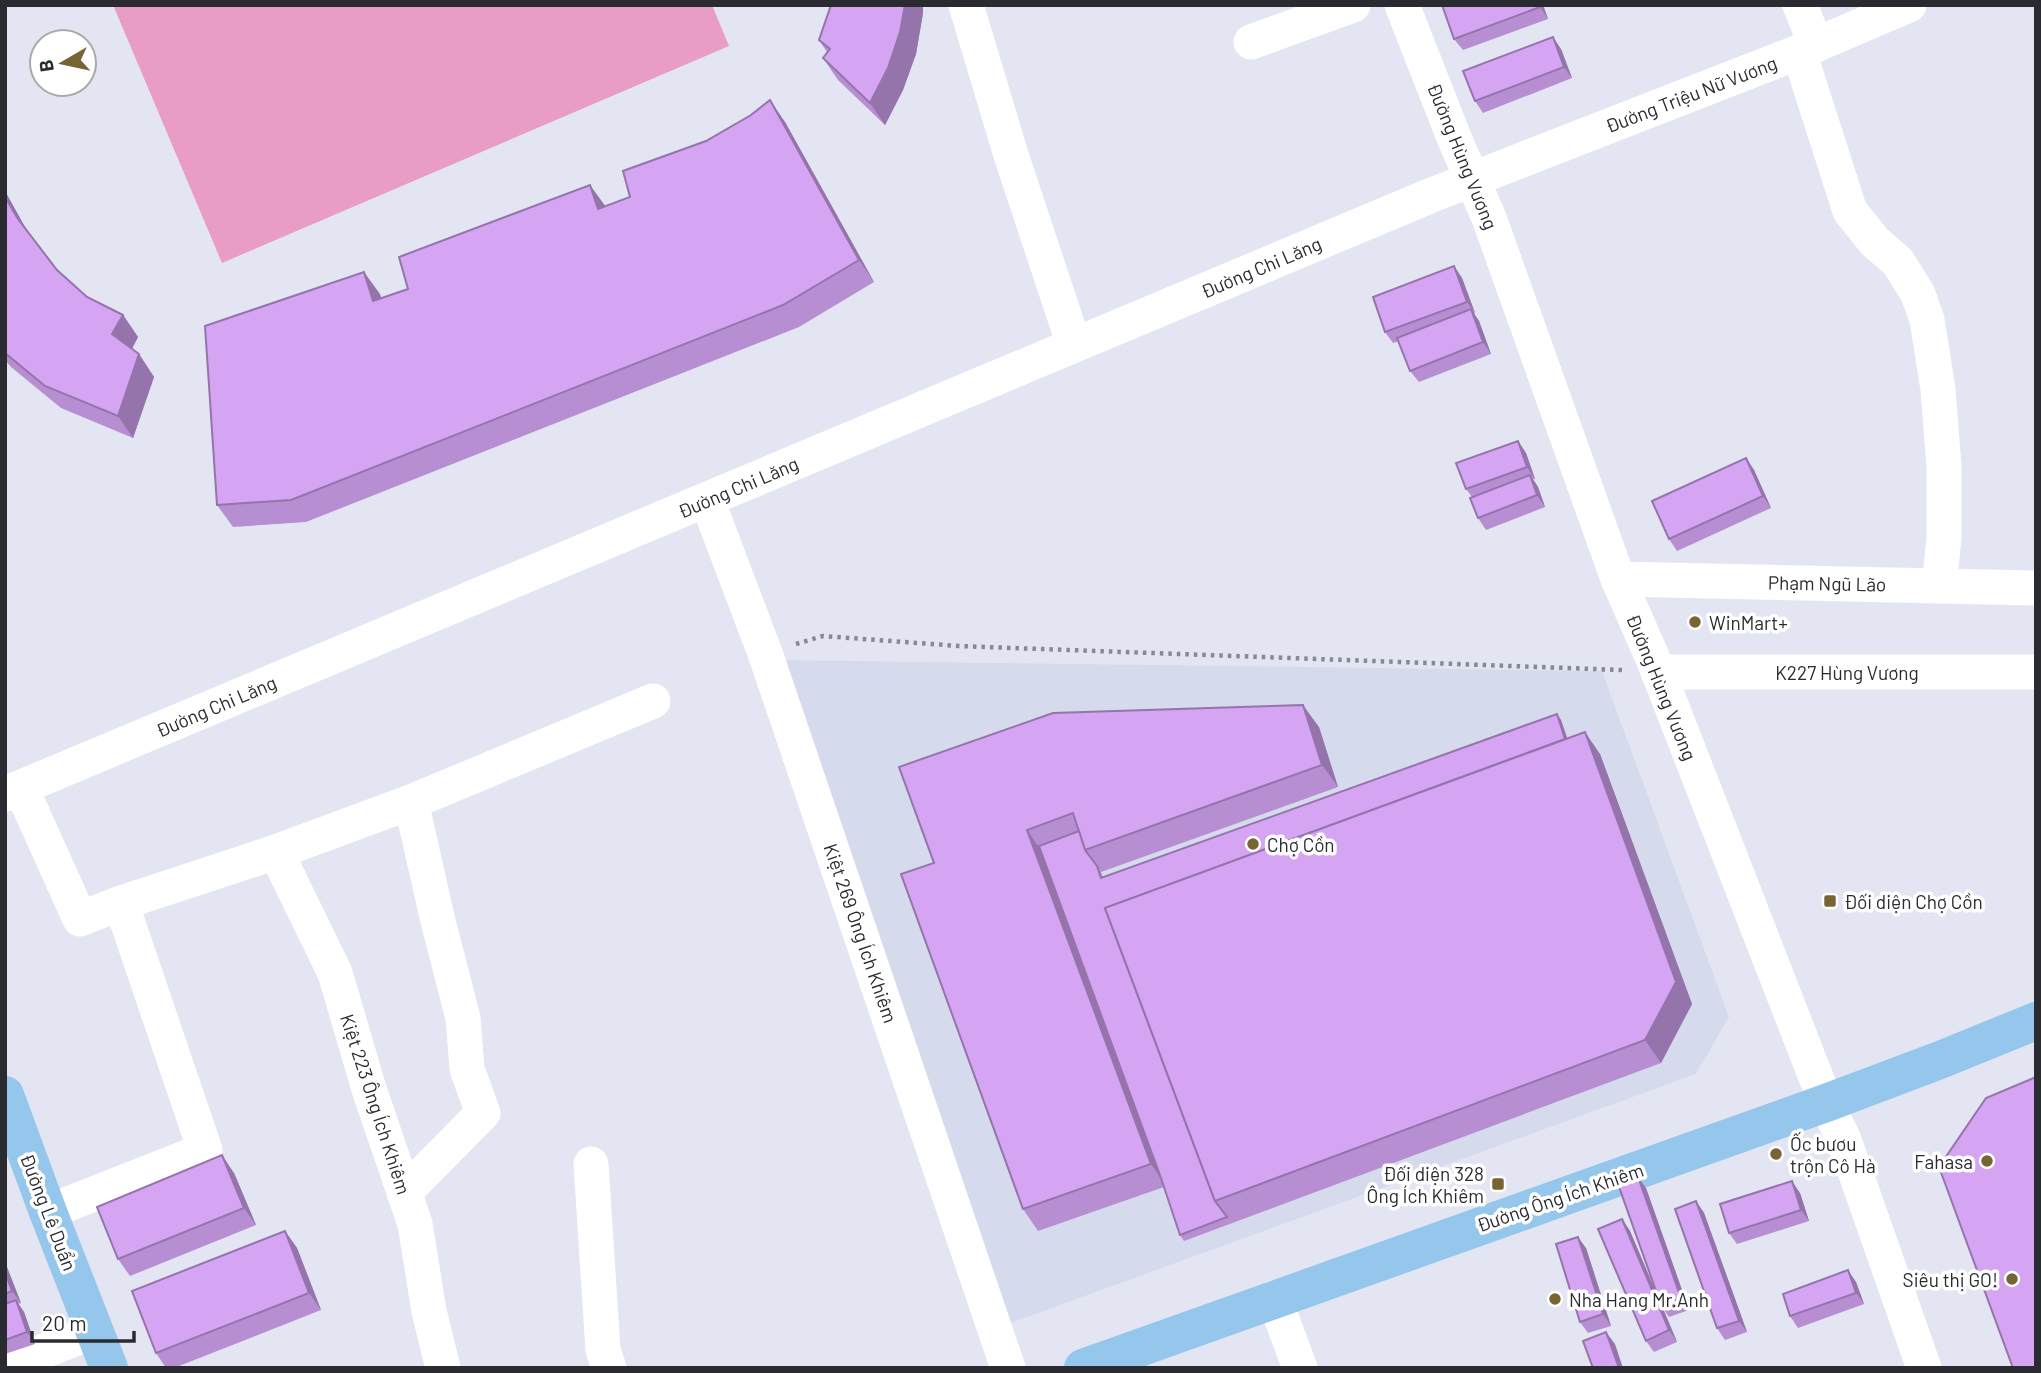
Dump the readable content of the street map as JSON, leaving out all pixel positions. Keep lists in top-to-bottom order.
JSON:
{
  "streets": {
    "main road": ["Đường Ông Ích Khiêm", "Đường Lê Duẩn"],
    "street": [
      "Đường Triệu Nữ Vương",
      "Đường Hùng Vương",
      "Đường Chi Lăng",
      "Phạm Ngũ Lão",
      "K227 Hùng Vương",
      "Kiệt 269 Ông Ích Khiêm",
      "Kiệt 223 Ông Ích Khiêm"
    ]
  },
  "crossings": [
    ["Đường Triệu Nữ Vương", "Đường Hùng Vương"],
    ["Đường Triệu Nữ Vương", "Đường Chi Lăng"],
    ["Đường Hùng Vương", "Đường Chi Lăng"],
    ["Đường Hùng Vương", "Phạm Ngũ Lão"],
    ["Đường Hùng Vương", "K227 Hùng Vương"],
    ["Đường Hùng Vương", "Đường Ông Ích Khiêm"],
    ["Đường Chi Lăng", "Kiệt 269 Ông Ích Khiêm"]
  ],
  "places": {
    "other": [
      "WinMart+",
      "Chợ Cồn",
      "Ốc bươu trộn Cô Hà",
      "Fahasa",
      "Siêu thị GO!",
      "Nha Hang Mr.Anh"
    ],
    "transit": ["Đối diện Chợ Cồn", "Đối diện 328 Ông Ích Khiêm"]
  },
  "scale_bar": "20 m",
  "north": "left"
}
